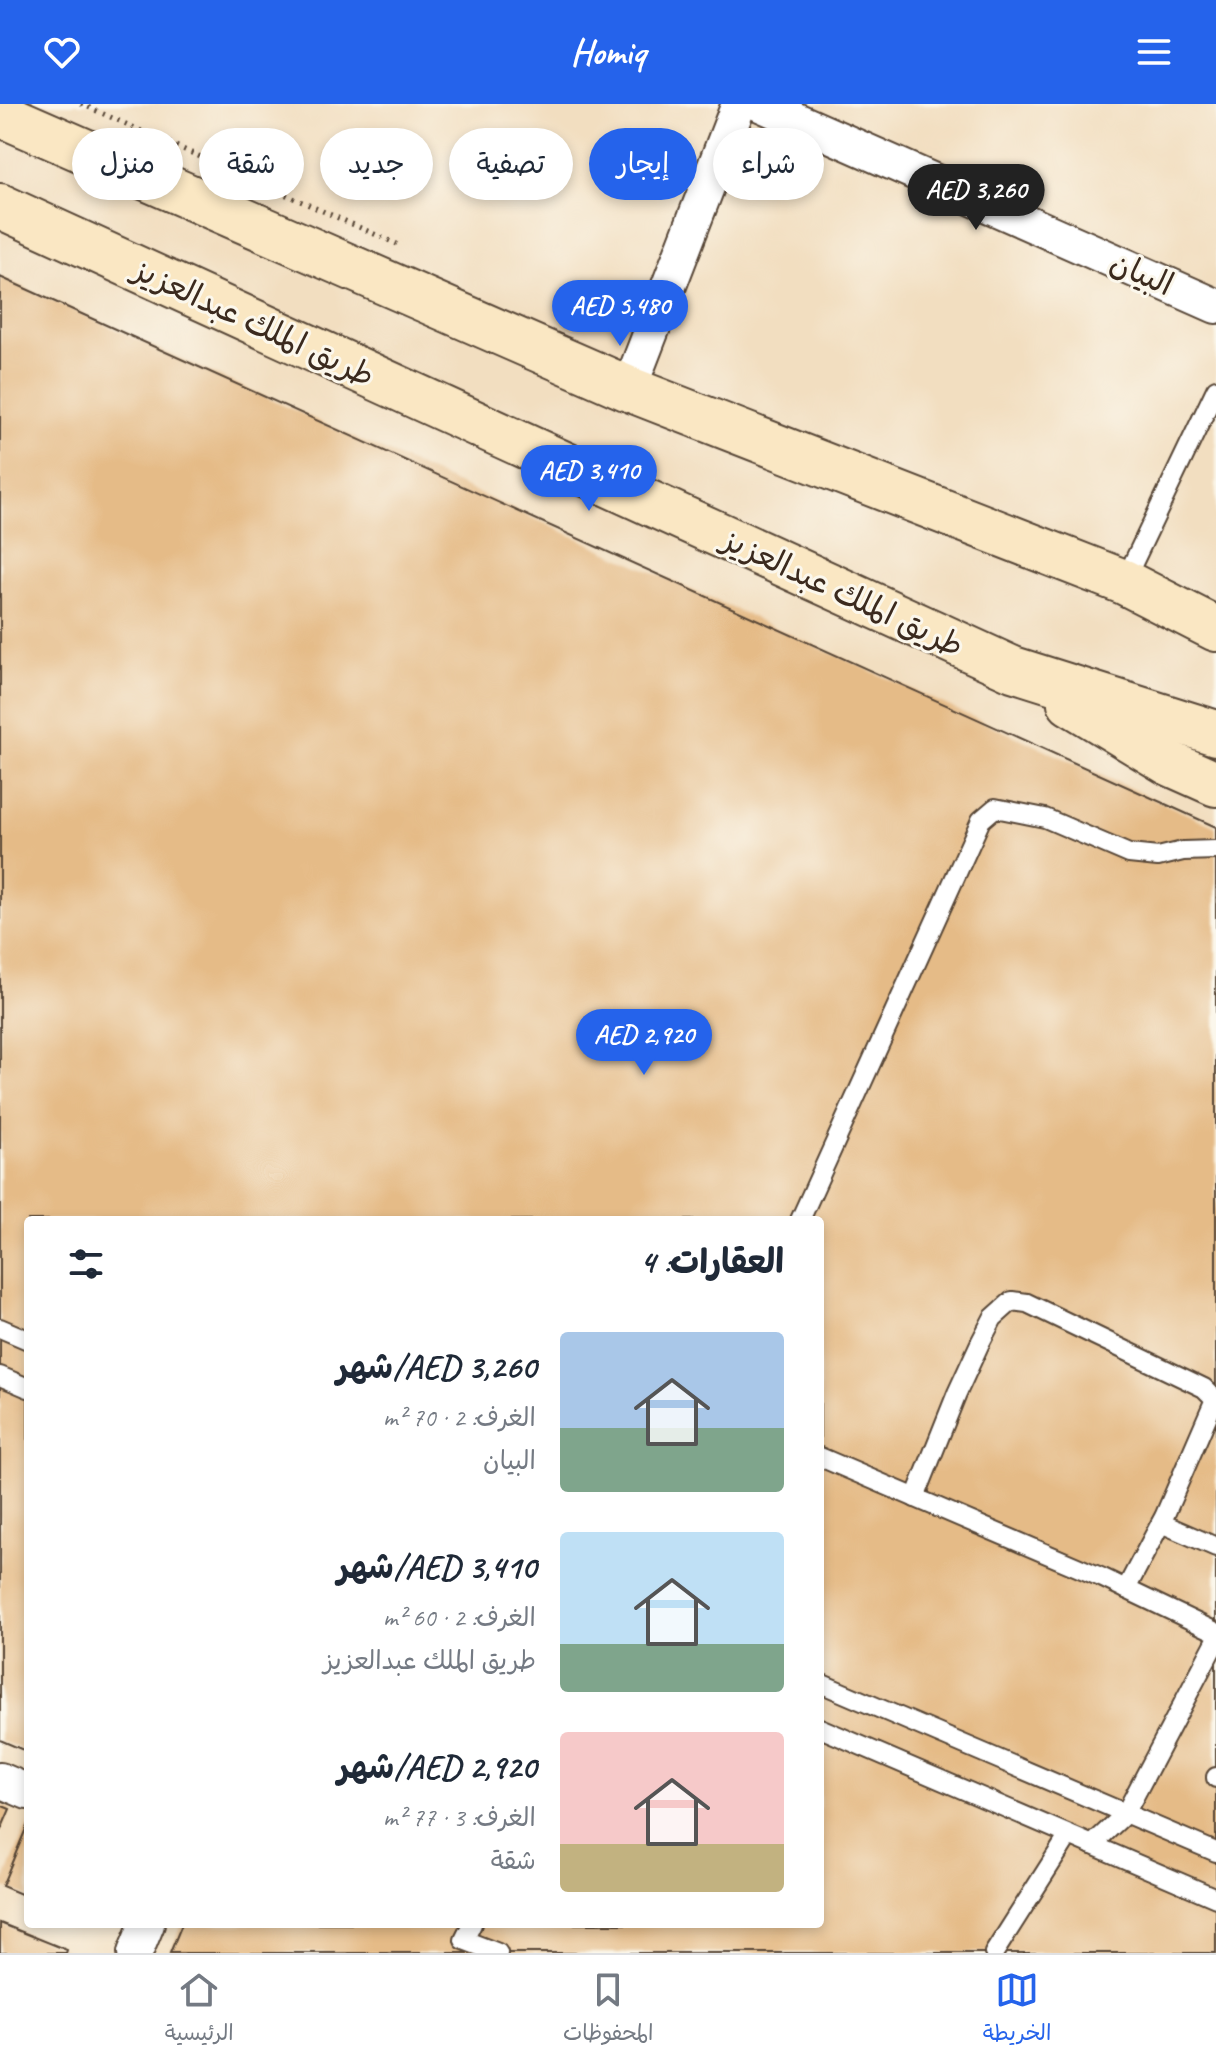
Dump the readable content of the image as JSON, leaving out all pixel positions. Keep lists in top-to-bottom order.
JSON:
{
  "streets": {
    "main road": ["طريق الملك عبدالعزيز"],
    "street": ["البيان"]
  },
  "page": {
    "header": "Homiq",
    "chip": [
      "شراء",
      "إيجار",
      "تصفية",
      "جديد",
      "شقة",
      "منزل"
    ],
    "price": [
      "AED 3,260",
      "AED 5,480",
      "AED 3,410",
      "AED 2,920"
    ],
    "heading": "العقارات: 4",
    "list": [
      {
        "name": "AED 3,260/شهر",
        "note": "الغرف: 2 · 70 m² · البيان"
      },
      {
        "name": "AED 3,410/شهر",
        "note": "الغرف: 2 · 60 m² · طريق الملك عبدالعزيز"
      },
      {
        "name": "AED 2,920/شهر",
        "note": "الغرف: 3 · 77 m² · شقة"
      }
    ],
    "tabs": ["الخريطة", "المحفوظات", "الرئيسية"]
  }
}
